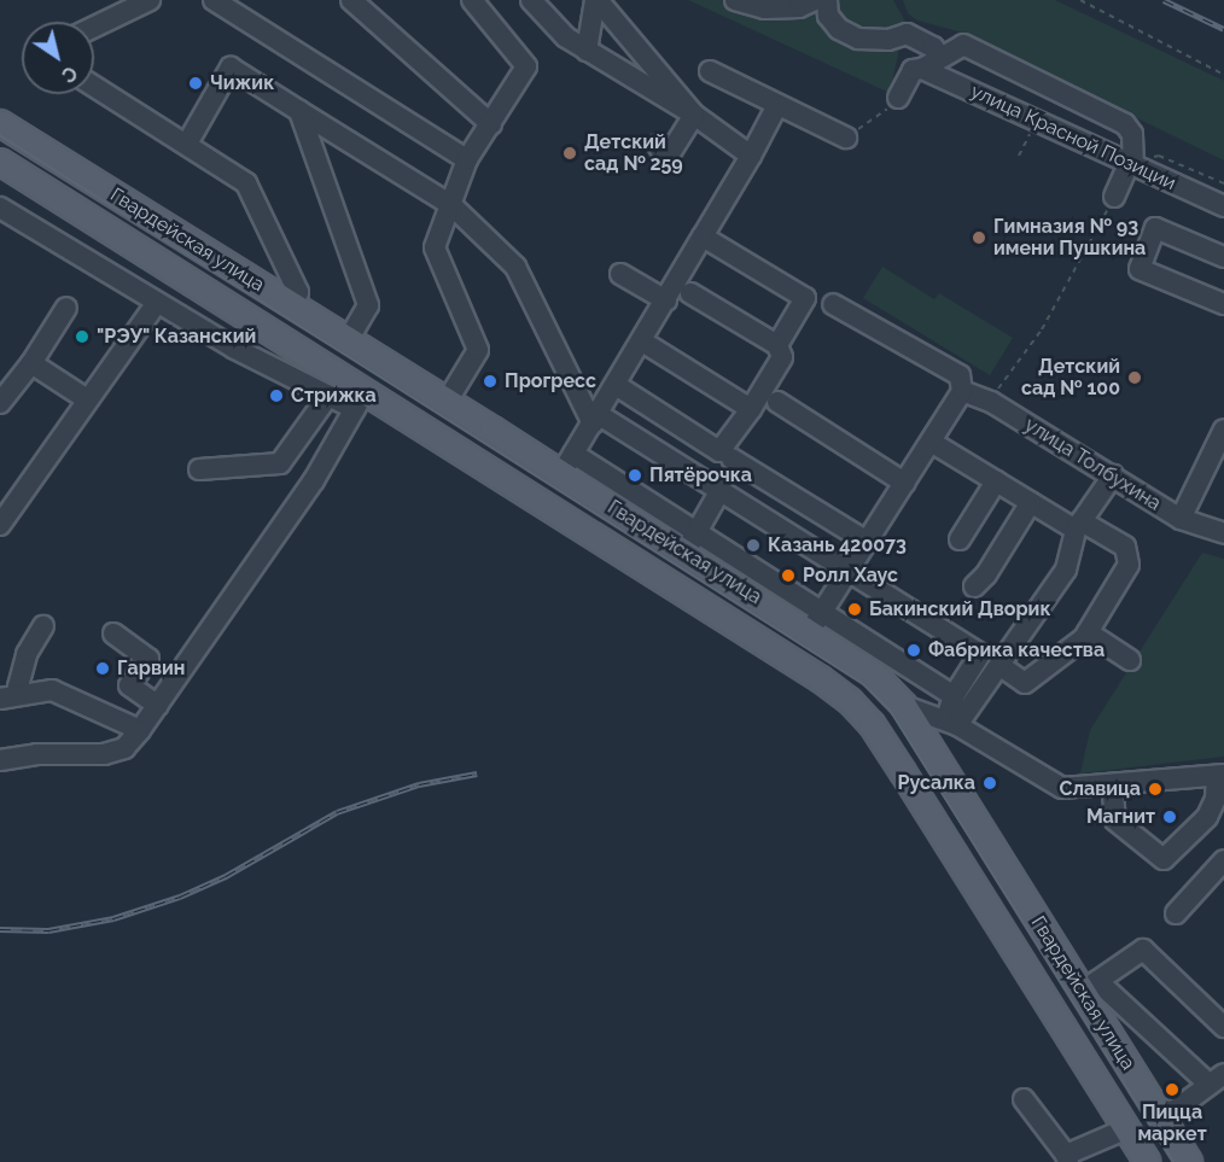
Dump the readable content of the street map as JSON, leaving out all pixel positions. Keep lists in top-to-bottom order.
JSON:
{
  "streets": {
    "main road": ["Гвардейская улица"],
    "street": ["улица Красной Позиции", "улица Толбухина"]
  },
  "places": [
    "Чижик",
    "Детский сад № 259",
    "Гимназия № 93 имени Пушкина",
    "\"РЭУ\" Казанский",
    "Детский сад № 100",
    "Прогресс",
    "Стрижка",
    "Пятёрочка",
    "Казань 420073",
    "Ролл Хаус",
    "Бакинский Дворик",
    "Фабрика качества",
    "Гарвин",
    "Русалка",
    "Славица",
    "Магнит",
    "Пицца маркет"
  ],
  "north": "bottom right"
}
